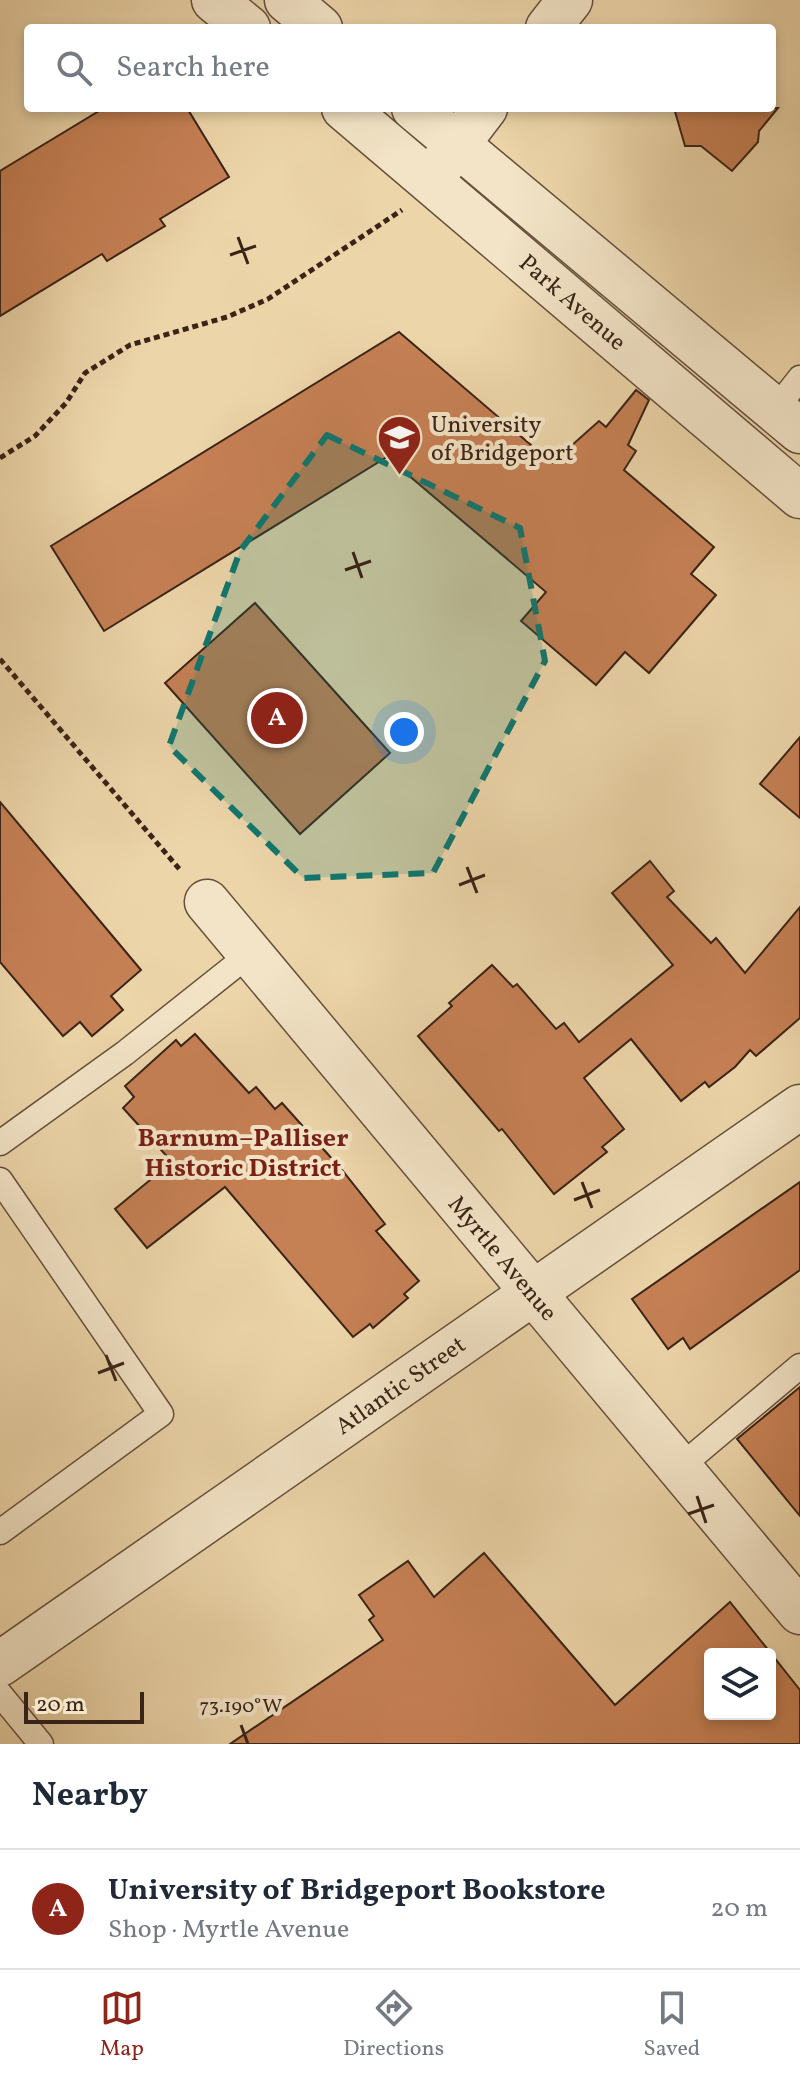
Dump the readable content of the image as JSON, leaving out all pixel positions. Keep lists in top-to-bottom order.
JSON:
{
  "streets": {
    "street": ["Park Avenue", "Myrtle Avenue", "Atlantic Street"]
  },
  "crossings": [
    ["Myrtle Avenue", "Atlantic Street"]
  ],
  "districts": ["Barnum–Palliser Historic District"],
  "places": {
    "school or university": ["University of Bridgeport"]
  },
  "scale_bar": "20 m",
  "page": {
    "search": "Search here",
    "pins": "A",
    "scale": "20 m",
    "heading": "Nearby",
    "list": [
      {
        "mark": "A",
        "name": "University of Bridgeport Bookstore",
        "note": "Shop · Myrtle Avenue",
        "value": "20 m"
      }
    ],
    "nav": ["Map", "Directions", "Saved"]
  },
  "coordinates": ["73.190°W"]
}
